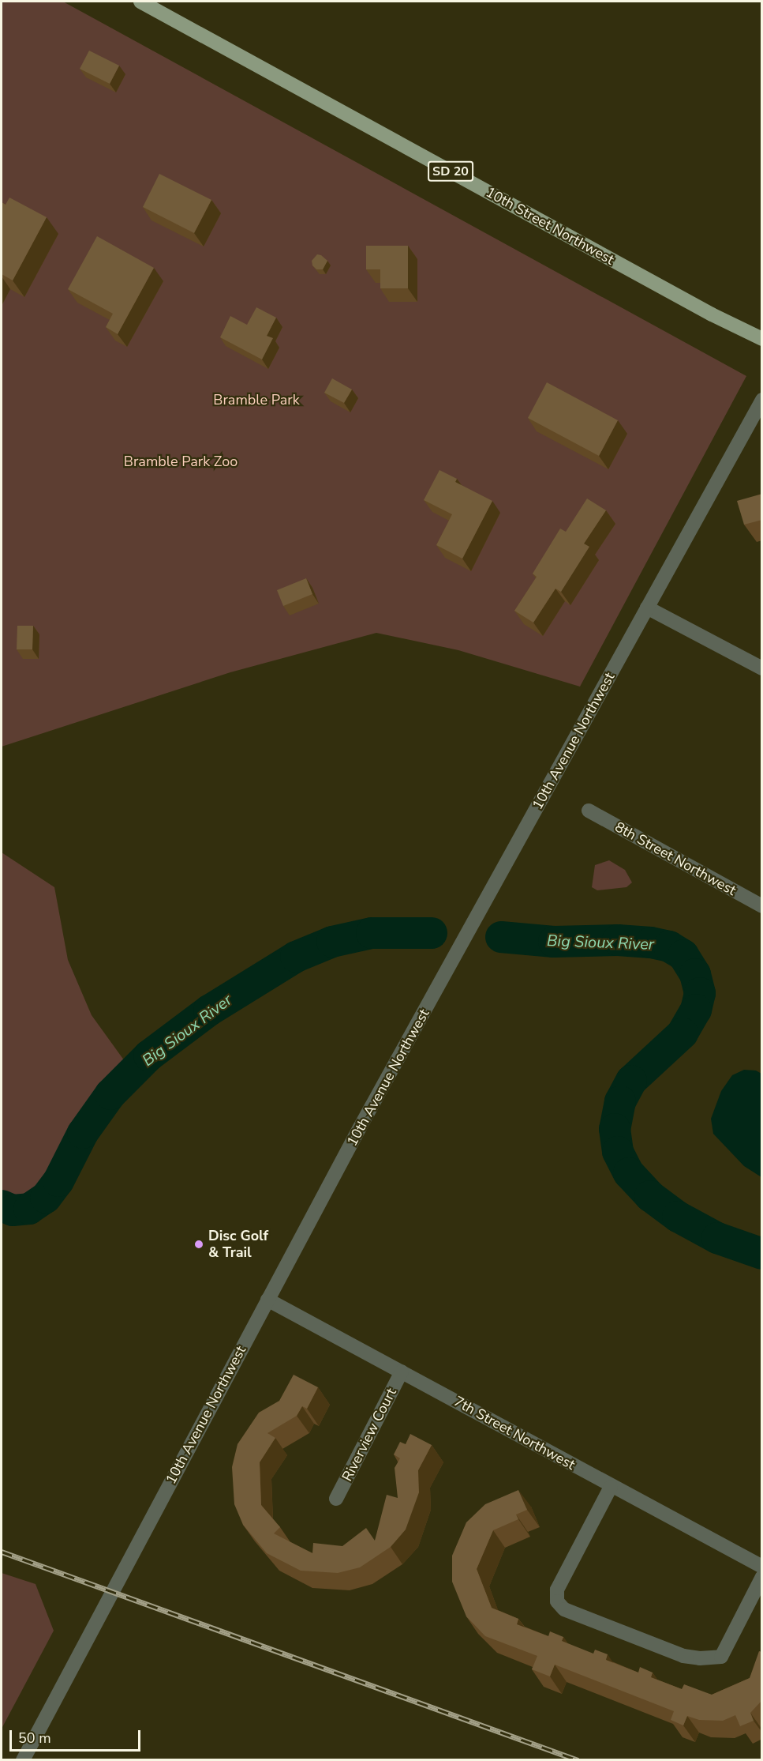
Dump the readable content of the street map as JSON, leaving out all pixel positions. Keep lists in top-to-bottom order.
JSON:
{
  "streets": {
    "main road": ["SD 20", "10th Street Northwest"],
    "street": [
      "10th Avenue Northwest",
      "8th Street Northwest",
      "7th Street Northwest",
      "Riverview Court"
    ]
  },
  "crossings": [
    ["10th Avenue Northwest", "7th Street Northwest"],
    ["7th Street Northwest", "Riverview Court"]
  ],
  "water": ["Big Sioux River"],
  "parks": ["Bramble Park", "Bramble Park Zoo"],
  "places": ["Disc Golf & Trail"],
  "scale_bar": "50 m"
}
